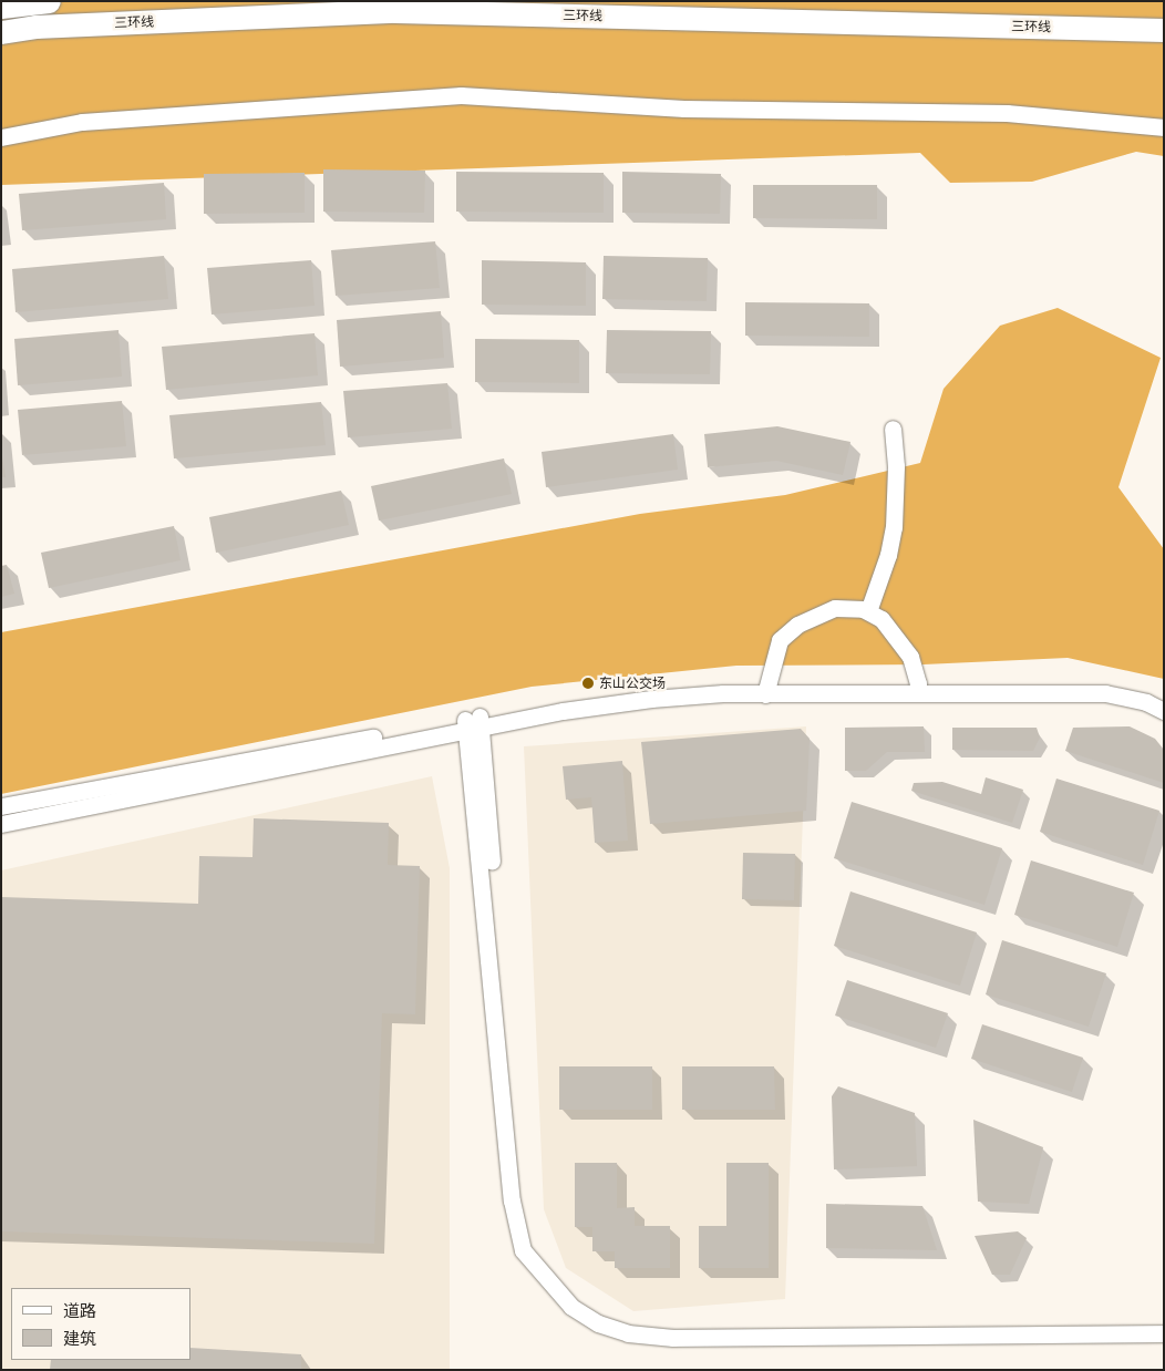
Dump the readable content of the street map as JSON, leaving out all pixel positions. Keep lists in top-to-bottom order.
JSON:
{
  "streets": {
    "highway": ["三环线"]
  },
  "places": ["东山公交场"],
  "legend": ["道路", "建筑"]
}
